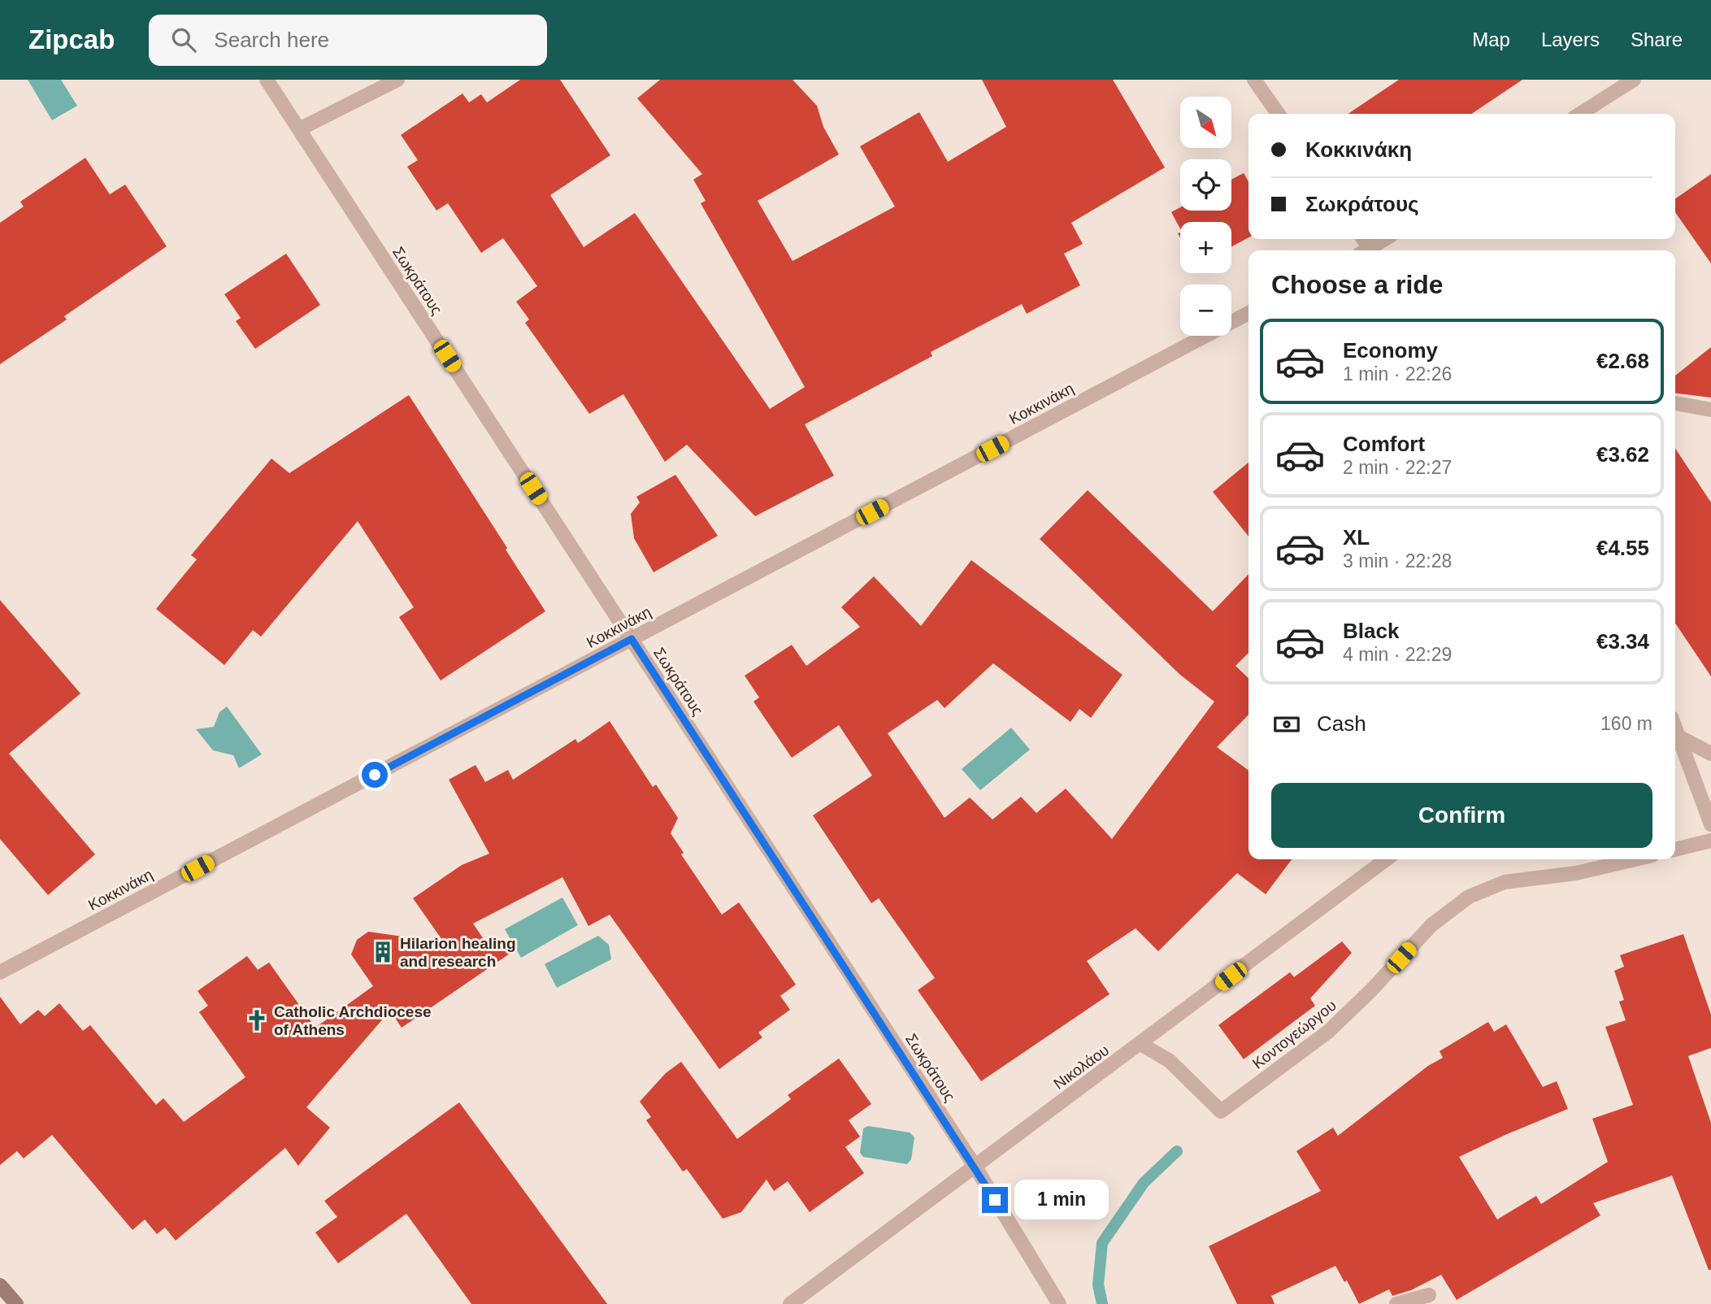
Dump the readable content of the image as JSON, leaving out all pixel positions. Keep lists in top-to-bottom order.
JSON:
{
  "streets": {
    "street": [
      "Σωκράτους",
      "Κοκκινάκη",
      "Κοντογεώργου",
      "Νικολάου"
    ]
  },
  "crossings": [
    ["Σωκράτους", "Κοκκινάκη"],
    ["Σωκράτους", "Νικολάου"],
    ["Κοντογεώργου", "Νικολάου"]
  ],
  "places": {
    "building": ["Hilarion healing and research"],
    "church": ["Catholic Archdiocese of Athens"]
  },
  "north": "bottom right",
  "page": {
    "header": "Zipcab",
    "search": "Search here",
    "nav": ["Map", "Layers", "Share"],
    "map_buttons": ["+", "−"],
    "banner": ["Κοκκινάκη", "Σωκράτους"],
    "heading": "Choose a ride",
    "list": [
      {
        "name": "Economy",
        "note": "1 min · 22:26",
        "value": "€2.68"
      },
      {
        "name": "Comfort",
        "note": "2 min · 22:27",
        "value": "€3.62"
      },
      {
        "name": "XL",
        "note": "3 min · 22:28",
        "value": "€4.55"
      },
      {
        "name": "Black",
        "note": "4 min · 22:29",
        "value": "€3.34"
      }
    ],
    "pay": ["Cash", "160 m"],
    "buttons": "Confirm",
    "bubble": "1 min"
  }
}
